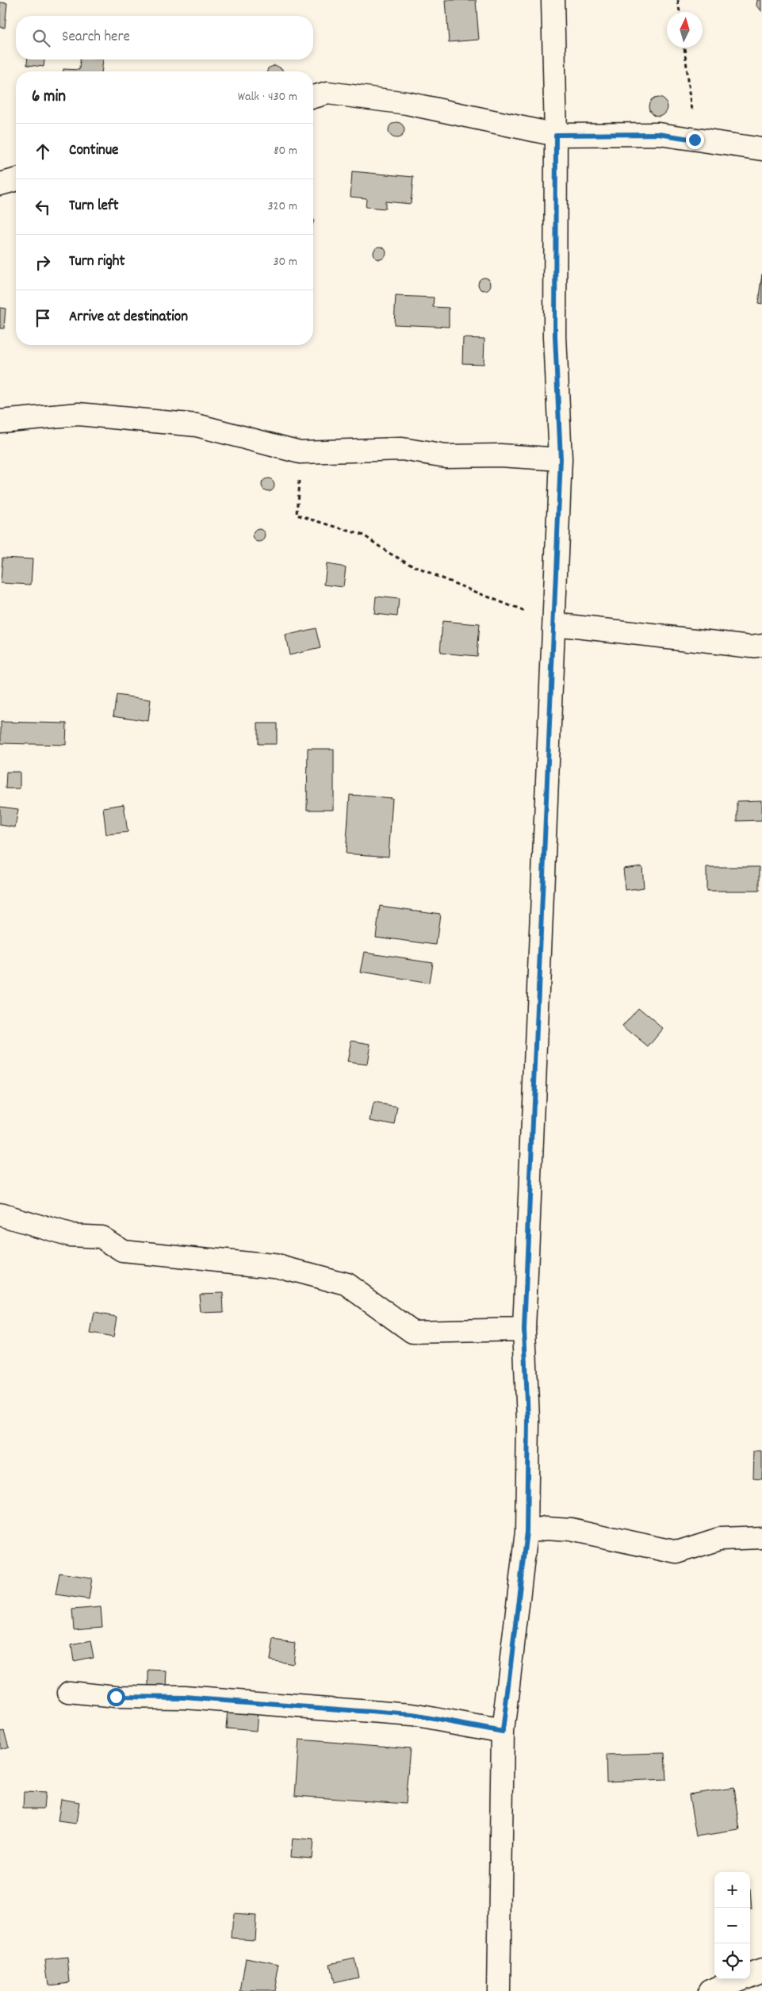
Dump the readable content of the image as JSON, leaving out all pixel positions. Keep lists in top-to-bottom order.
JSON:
{
  "north": "top",
  "page": {
    "search": "Search here",
    "heading": ["6 min", "Walk · 430 m"],
    "list": [
      ["Continue", "80 m"],
      ["Turn left", "320 m"],
      ["Turn right", "30 m"],
      "Arrive at destination"
    ],
    "map_buttons": ["+", "−"]
  }
}
